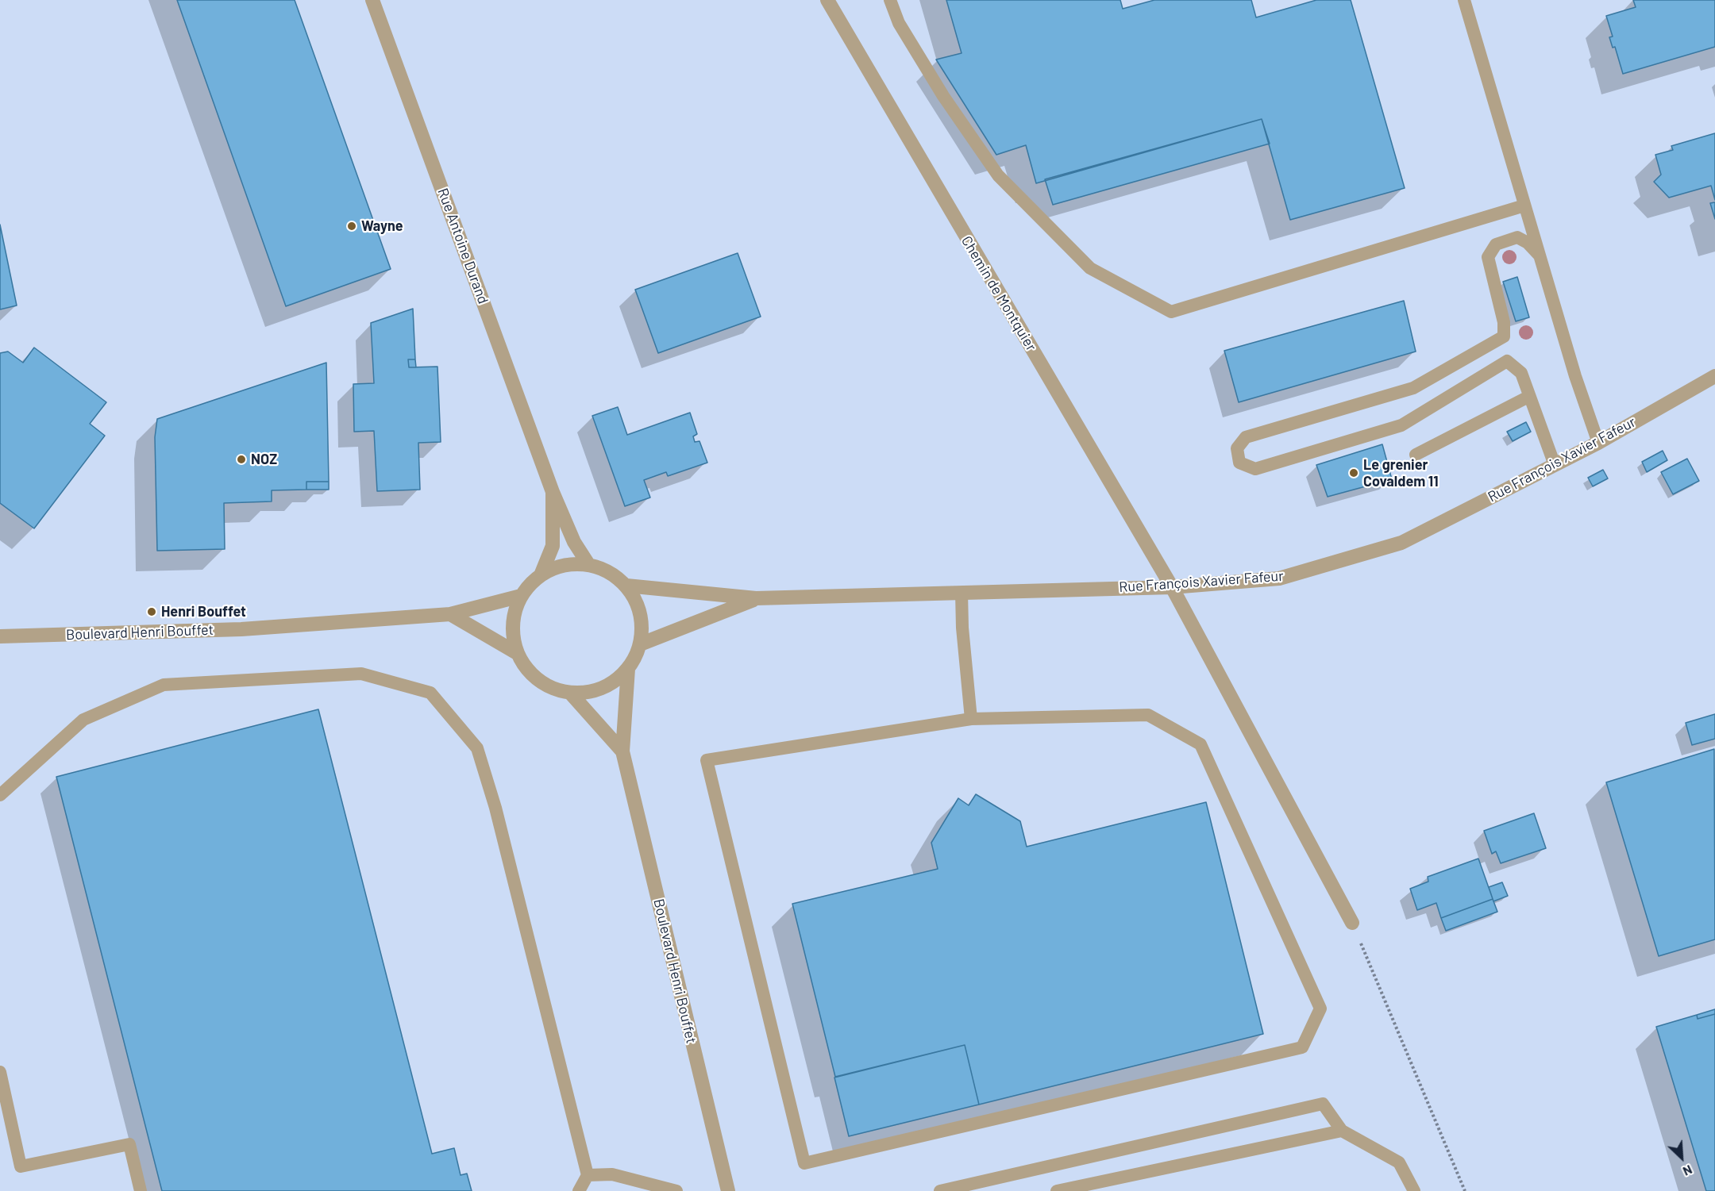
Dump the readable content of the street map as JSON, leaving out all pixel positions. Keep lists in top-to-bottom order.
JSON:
{
  "streets": {
    "street": [
      "Rue Antoine Durand",
      "Chemin de Montquier",
      "Rue François Xavier Fafeur",
      "Boulevard Henri Bouffet"
    ]
  },
  "crossings": [
    ["Rue Antoine Durand", "Rue François Xavier Fafeur"],
    ["Rue Antoine Durand", "Boulevard Henri Bouffet"],
    ["Chemin de Montquier", "Rue François Xavier Fafeur"],
    ["Rue François Xavier Fafeur", "Boulevard Henri Bouffet"]
  ],
  "places": [
    "Wayne",
    "NOZ",
    "Le grenier Covaldem 11",
    "Henri Bouffet"
  ],
  "north": "bottom right"
}
